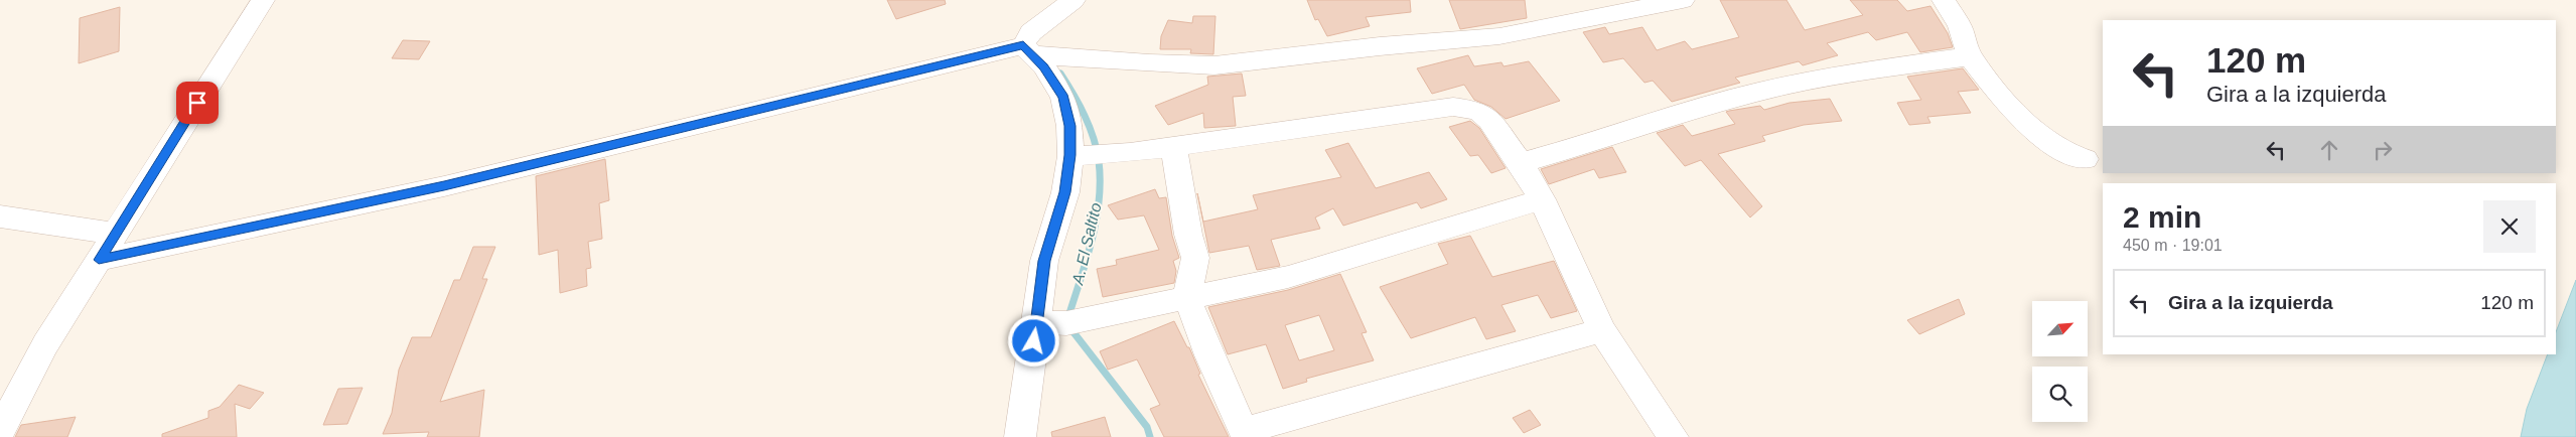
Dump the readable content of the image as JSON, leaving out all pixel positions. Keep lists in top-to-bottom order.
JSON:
{
  "water": ["A. El Saltito"],
  "north": "top right",
  "page": {
    "turn": ["120 m", "Gira a la izquierda"],
    "heading": ["2 min", "450 m · 19:01"],
    "list": [
      {
        "name": "Gira a la izquierda",
        "value": "120 m"
      }
    ]
  }
}
